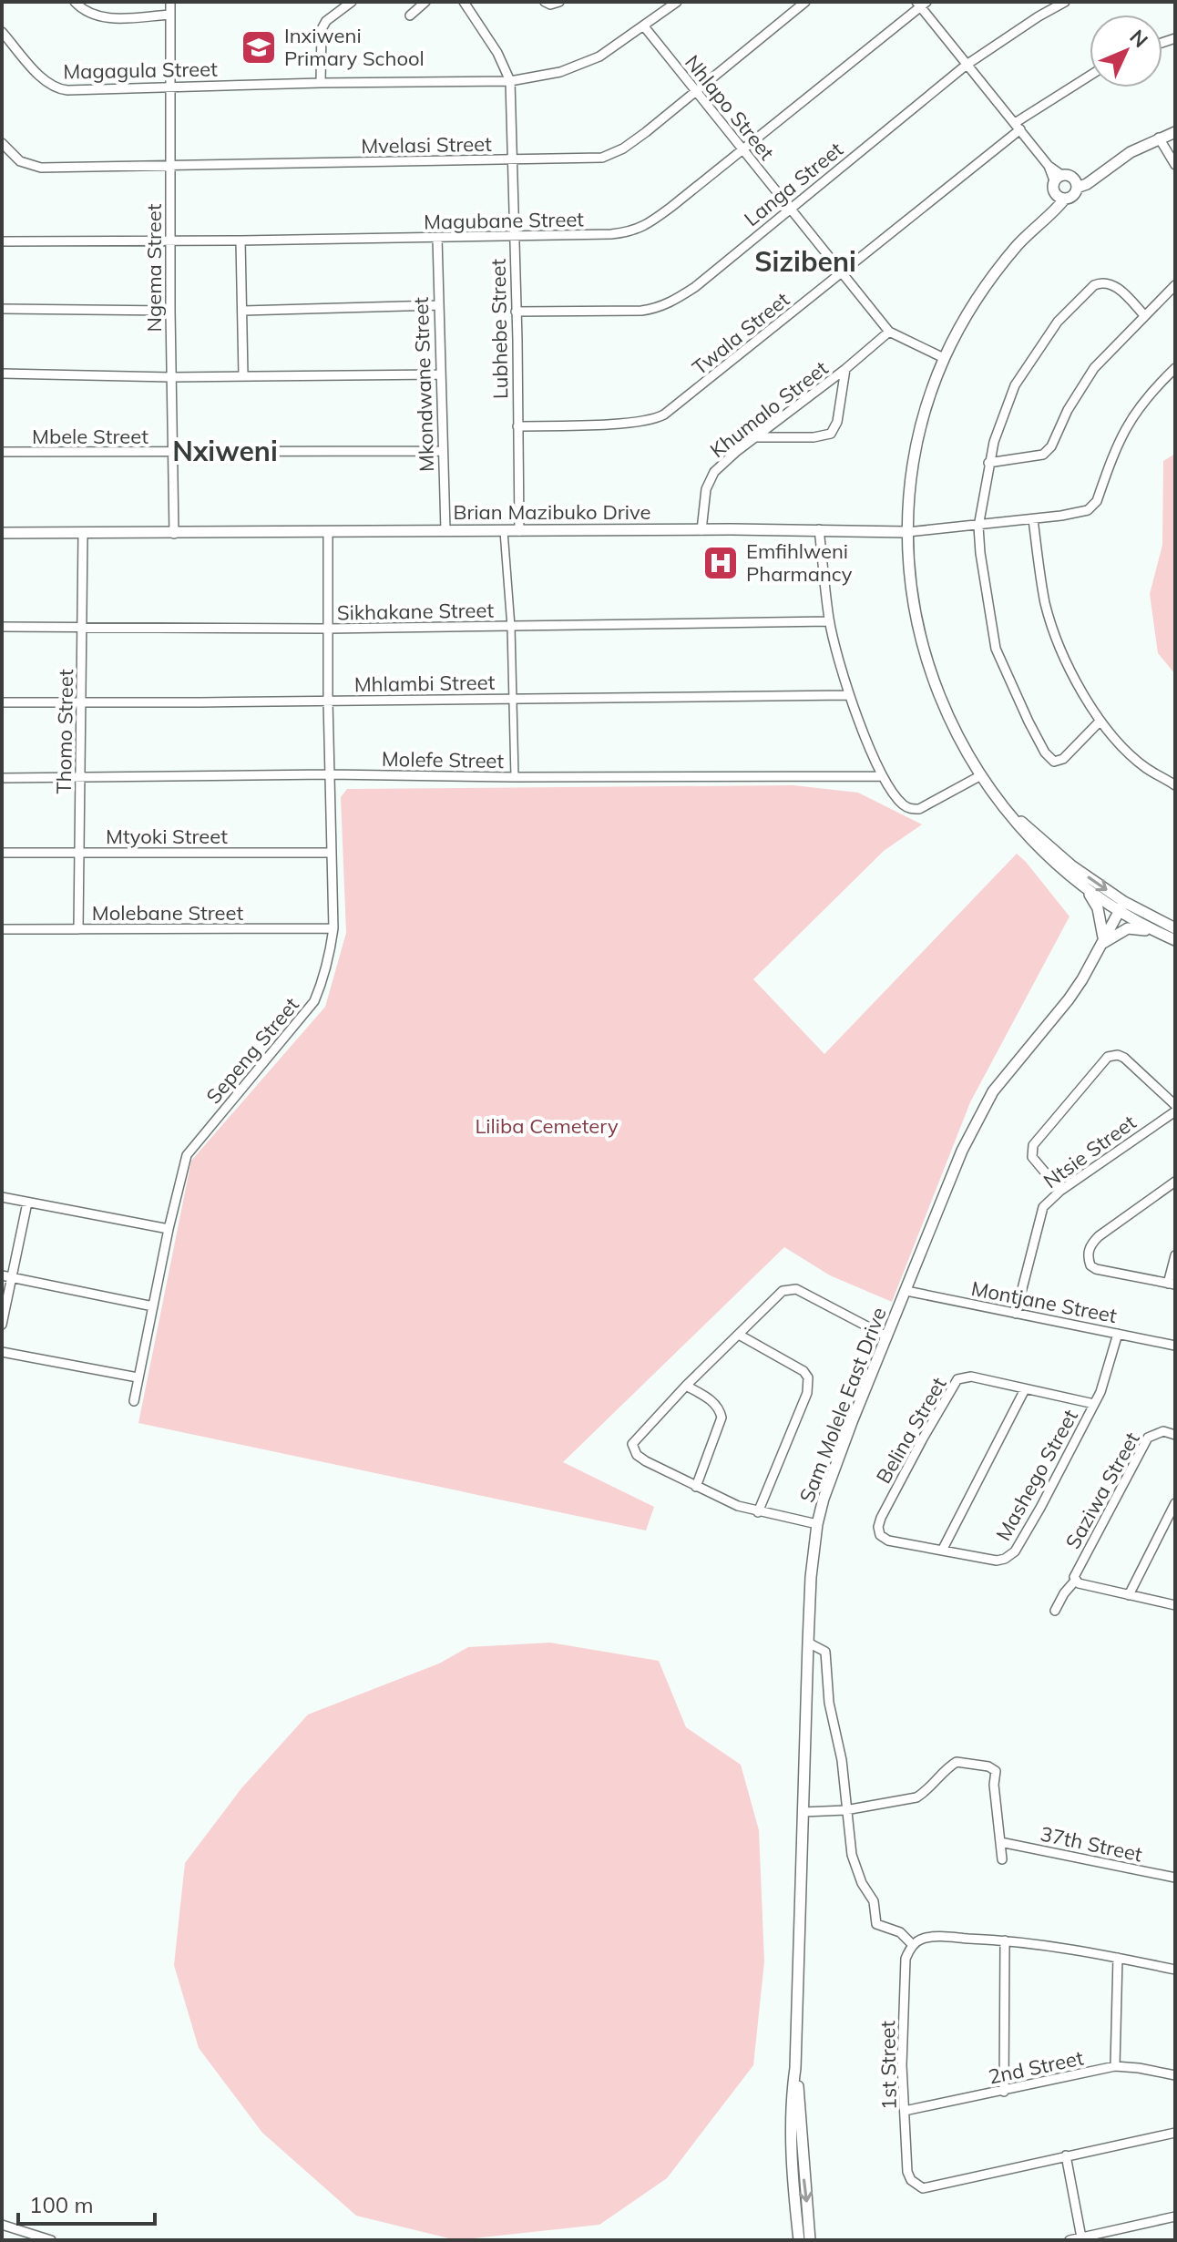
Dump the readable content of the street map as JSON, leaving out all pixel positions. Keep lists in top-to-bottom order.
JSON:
{
  "streets": {
    "street": [
      "Magagula Street",
      "Nhlapo Street",
      "Mvelasi Street",
      "Langa Street",
      "Magubane Street",
      "Ngema Street",
      "Lubhebe Street",
      "Twala Street",
      "Mkondwane Street",
      "Khumalo Street",
      "Mbele Street",
      "Brian Mazibuko Drive",
      "Sikhakane Street",
      "Mhlambi Street",
      "Thomo Street",
      "Molefe Street",
      "Mtyoki Street",
      "Molebane Street",
      "Sepeng Street",
      "Ntsie Street",
      "Montjane Street",
      "Sam Molele East Drive",
      "Belina Street",
      "Mashego Street",
      "Saziwa Street",
      "37th Street",
      "1st Street",
      "2nd Street"
    ]
  },
  "crossings": [
    ["Magagula Street", "Nhlapo Street"],
    ["Magagula Street", "Ngema Street"],
    ["Magagula Street", "Lubhebe Street"],
    ["Nhlapo Street", "Mvelasi Street"],
    ["Nhlapo Street", "Langa Street"],
    ["Nhlapo Street", "Magubane Street"],
    ["Nhlapo Street", "Twala Street"],
    ["Nhlapo Street", "Khumalo Street"],
    ["Mvelasi Street", "Ngema Street"],
    ["Mvelasi Street", "Lubhebe Street"],
    ["Langa Street", "Lubhebe Street"],
    ["Magubane Street", "Ngema Street"],
    ["Magubane Street", "Lubhebe Street"],
    ["Magubane Street", "Mkondwane Street"],
    ["Ngema Street", "Mbele Street"],
    ["Ngema Street", "Brian Mazibuko Drive"],
    ["Lubhebe Street", "Twala Street"],
    ["Lubhebe Street", "Brian Mazibuko Drive"],
    ["Mkondwane Street", "Mbele Street"],
    ["Mkondwane Street", "Brian Mazibuko Drive"],
    ["Khumalo Street", "Brian Mazibuko Drive"],
    ["Brian Mazibuko Drive", "Thomo Street"],
    ["Brian Mazibuko Drive", "Sepeng Street"],
    ["Sikhakane Street", "Thomo Street"],
    ["Sikhakane Street", "Sepeng Street"],
    ["Mhlambi Street", "Thomo Street"],
    ["Mhlambi Street", "Sepeng Street"],
    ["Thomo Street", "Molefe Street"],
    ["Thomo Street", "Mtyoki Street"],
    ["Thomo Street", "Molebane Street"],
    ["Molefe Street", "Sepeng Street"],
    ["Mtyoki Street", "Sepeng Street"],
    ["Molebane Street", "Sepeng Street"],
    ["Ntsie Street", "Montjane Street"],
    ["Montjane Street", "Sam Molele East Drive"],
    ["Montjane Street", "Mashego Street"],
    ["Belina Street", "Mashego Street"],
    ["1st Street", "2nd Street"]
  ],
  "districts": ["Sizibeni", "Nxiweni"],
  "parks": ["Liliba Cemetery"],
  "places": {
    "school or university": ["Inxiweni Primary School"],
    "hospital": ["Emfihlweni Pharmancy"]
  },
  "scale_bar": "100 m",
  "north": "top right"
}
